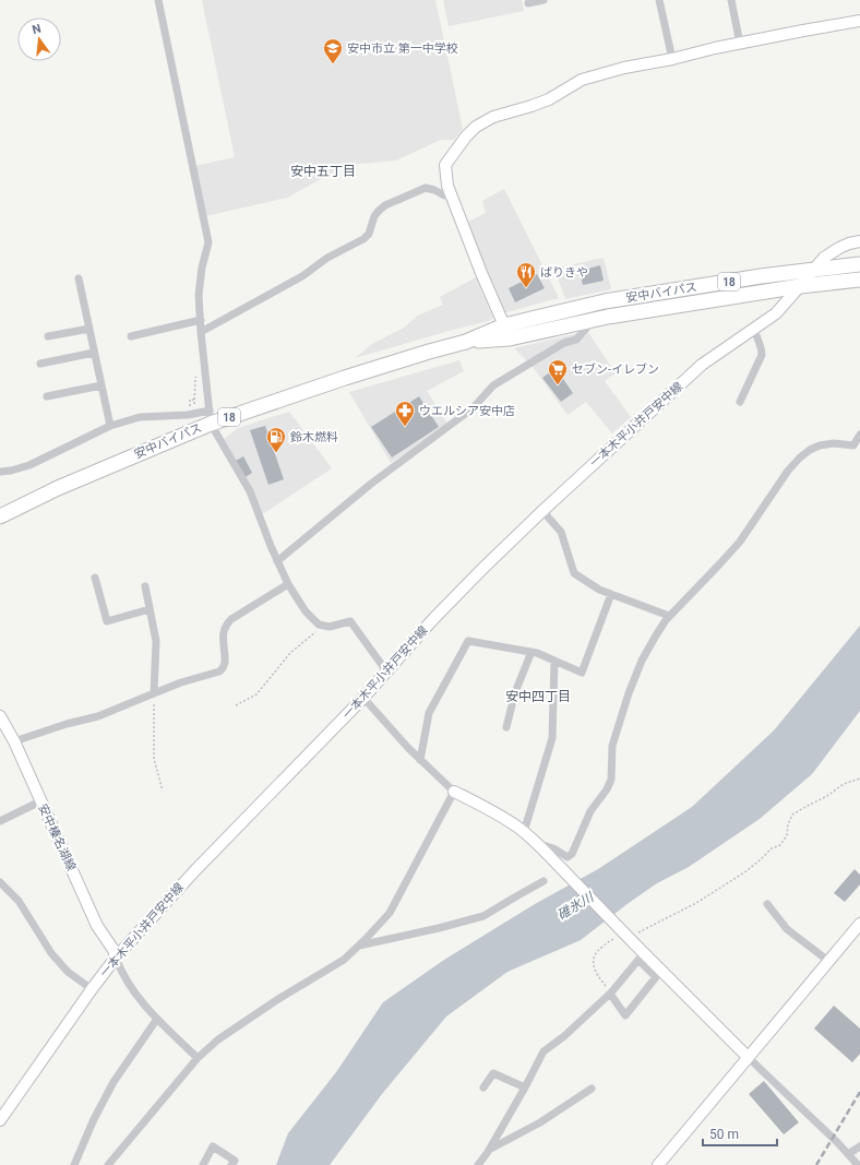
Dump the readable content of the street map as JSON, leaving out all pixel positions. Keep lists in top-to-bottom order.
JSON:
{
  "streets": {
    "highway": ["18", "安中バイパス"],
    "main road": ["一本木平小井戸安中線", "安中榛名湖線"]
  },
  "crossings": [
    ["安中バイパス", "一本木平小井戸安中線"],
    ["一本木平小井戸安中線", "安中榛名湖線"]
  ],
  "districts": ["安中五丁目", "安中四丁目"],
  "water": ["碓氷川"],
  "places": {
    "school or university": ["安中市立 第一中学校"],
    "restaurant": ["ばりきや"],
    "supermarket": ["セブン-イレブン"],
    "pharmacy": ["ウエルシア安中店"],
    "fuel station": ["鈴木燃料"]
  },
  "scale_bar": "50 m",
  "north": "top"
}
